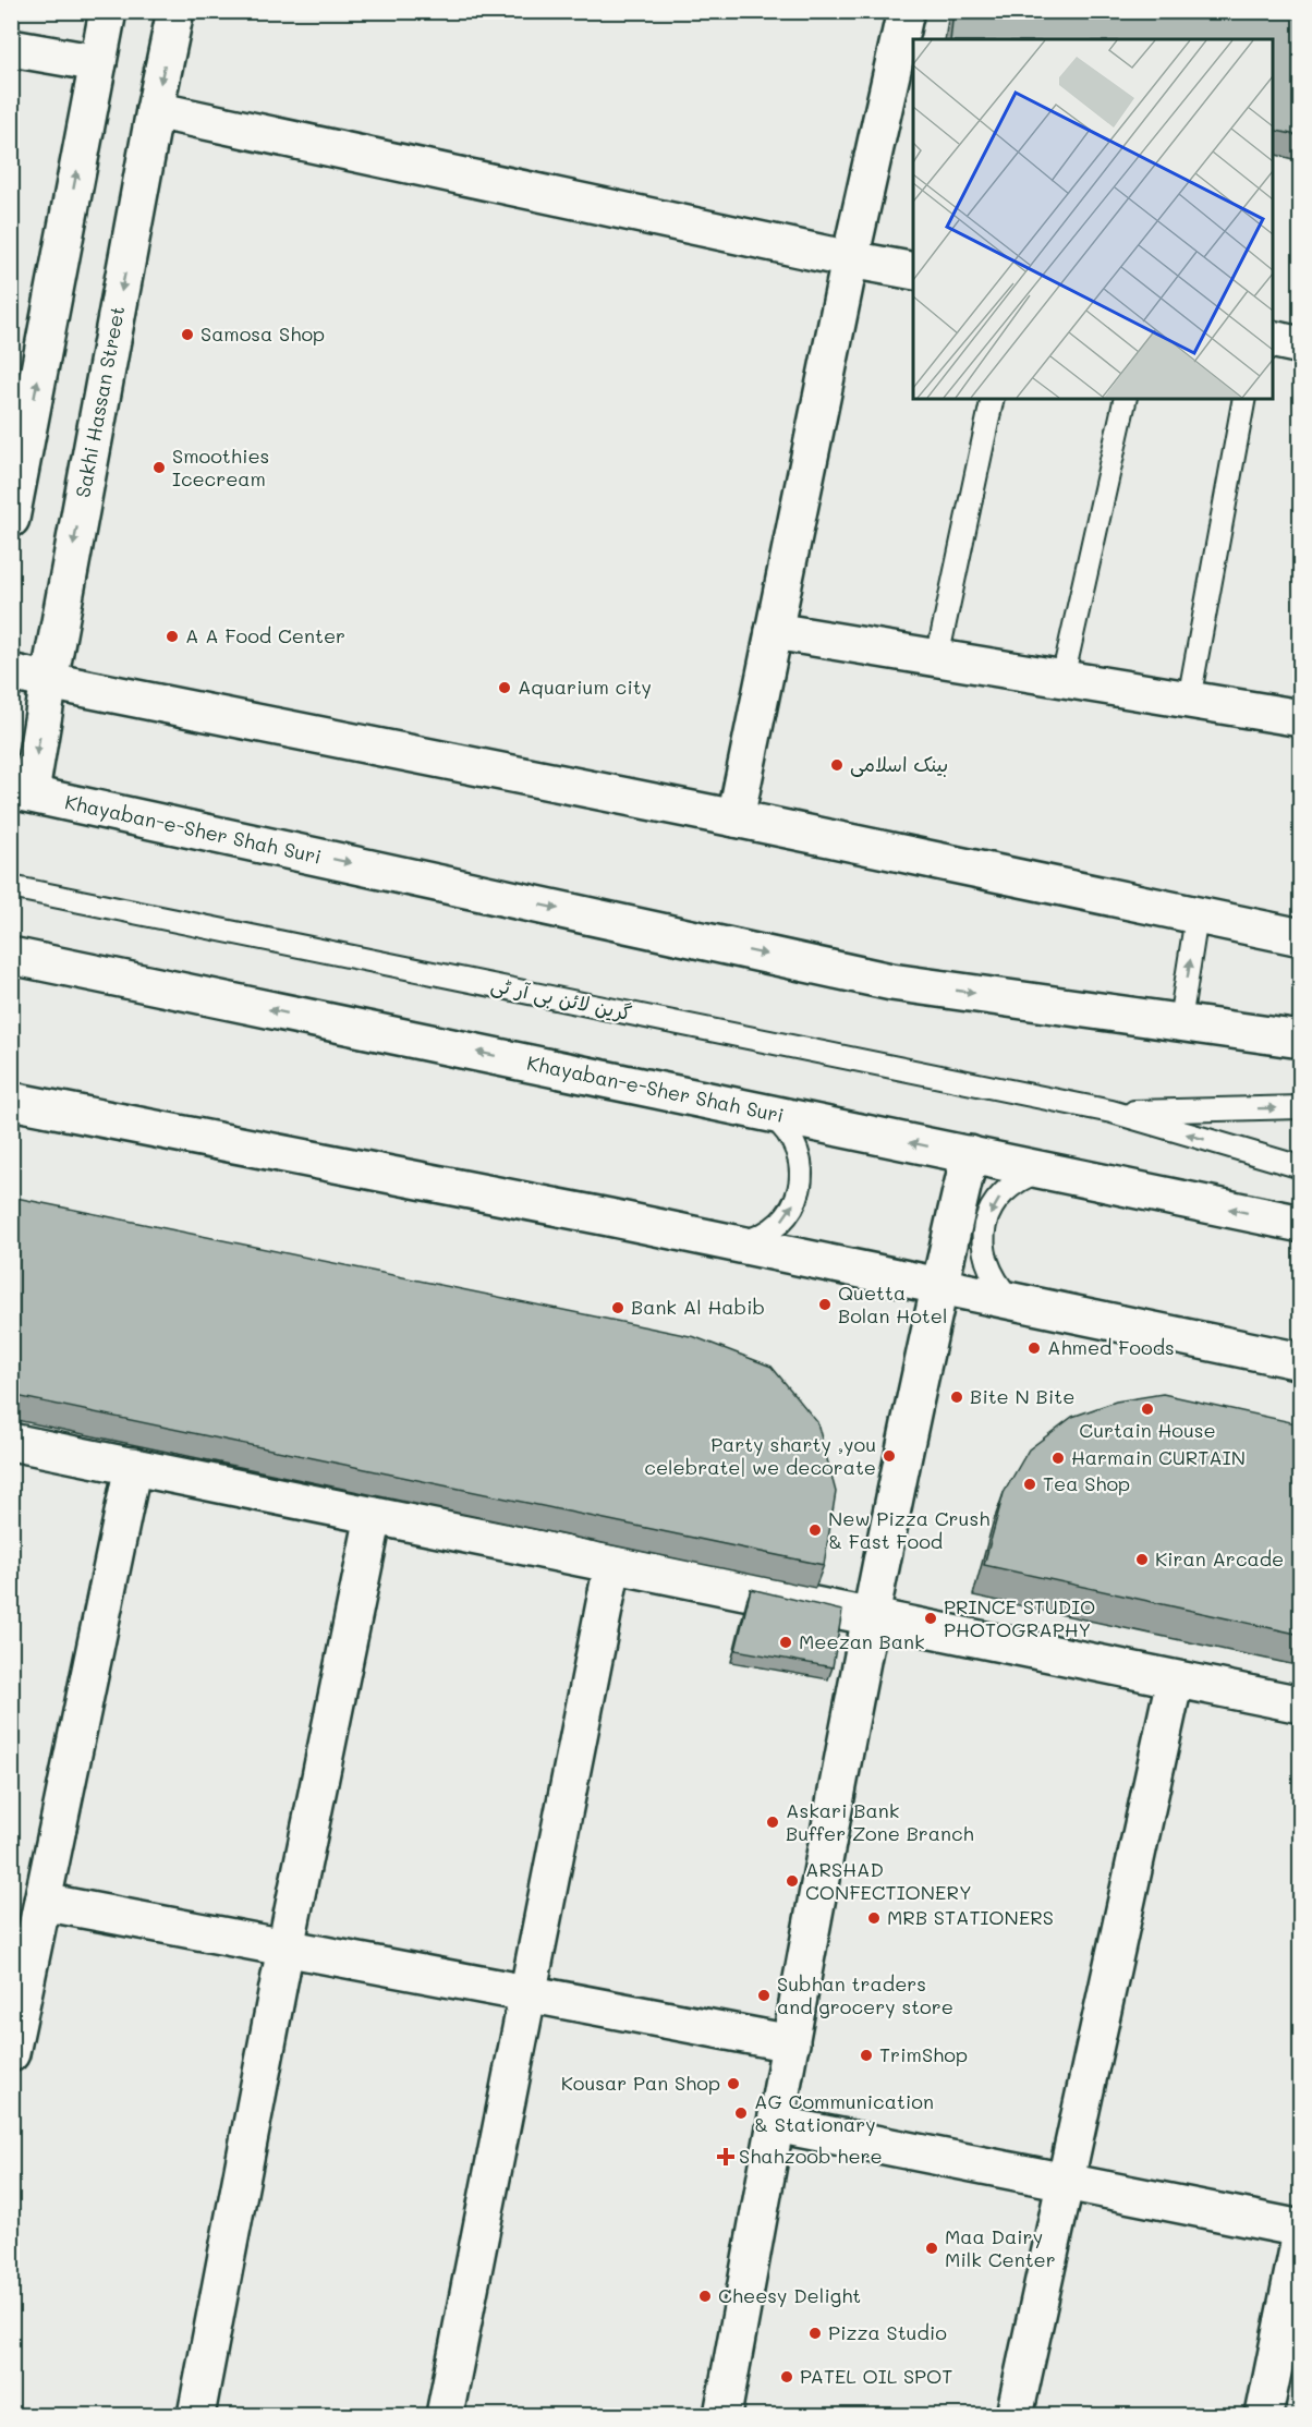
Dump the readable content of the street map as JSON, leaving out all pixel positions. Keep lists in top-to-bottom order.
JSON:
{
  "streets": {
    "street": ["Sakhi Hassan Street", "Khayaban-e-Sher Shah Suri"],
    "lane": ["گرین لائن بی آر ٹی"]
  },
  "crossings": [
    ["Sakhi Hassan Street", "Khayaban-e-Sher Shah Suri"]
  ],
  "places": {
    "other": [
      "Samosa Shop",
      "Smoothies Icecream",
      "A A Food Center",
      "Aquarium city",
      "بینک اسلامی",
      "Quetta Bolan Hotel",
      "Bank Al Habib",
      "Ahmed Foods",
      "Bite N Bite",
      "Curtain House",
      "Party sharty ,you celebrate| we decorate",
      "Harmain CURTAIN",
      "Tea Shop",
      "New Pizza Crush & Fast Food",
      "Kiran Arcade",
      "PRINCE STUDIO PHOTOGRAPHY",
      "Meezan Bank",
      "Askari Bank Buffer Zone Branch",
      "ARSHAD CONFECTIONERY",
      "MRB STATIONERS",
      "Subhan traders and grocery store",
      "TrimShop",
      "Kousar Pan Shop",
      "AG Communication & Stationary",
      "Maa Dairy Milk Center",
      "Cheesy Delight",
      "Pizza Studio",
      "PATEL OIL SPOT"
    ],
    "health": ["Shahzoob here"]
  }
}
